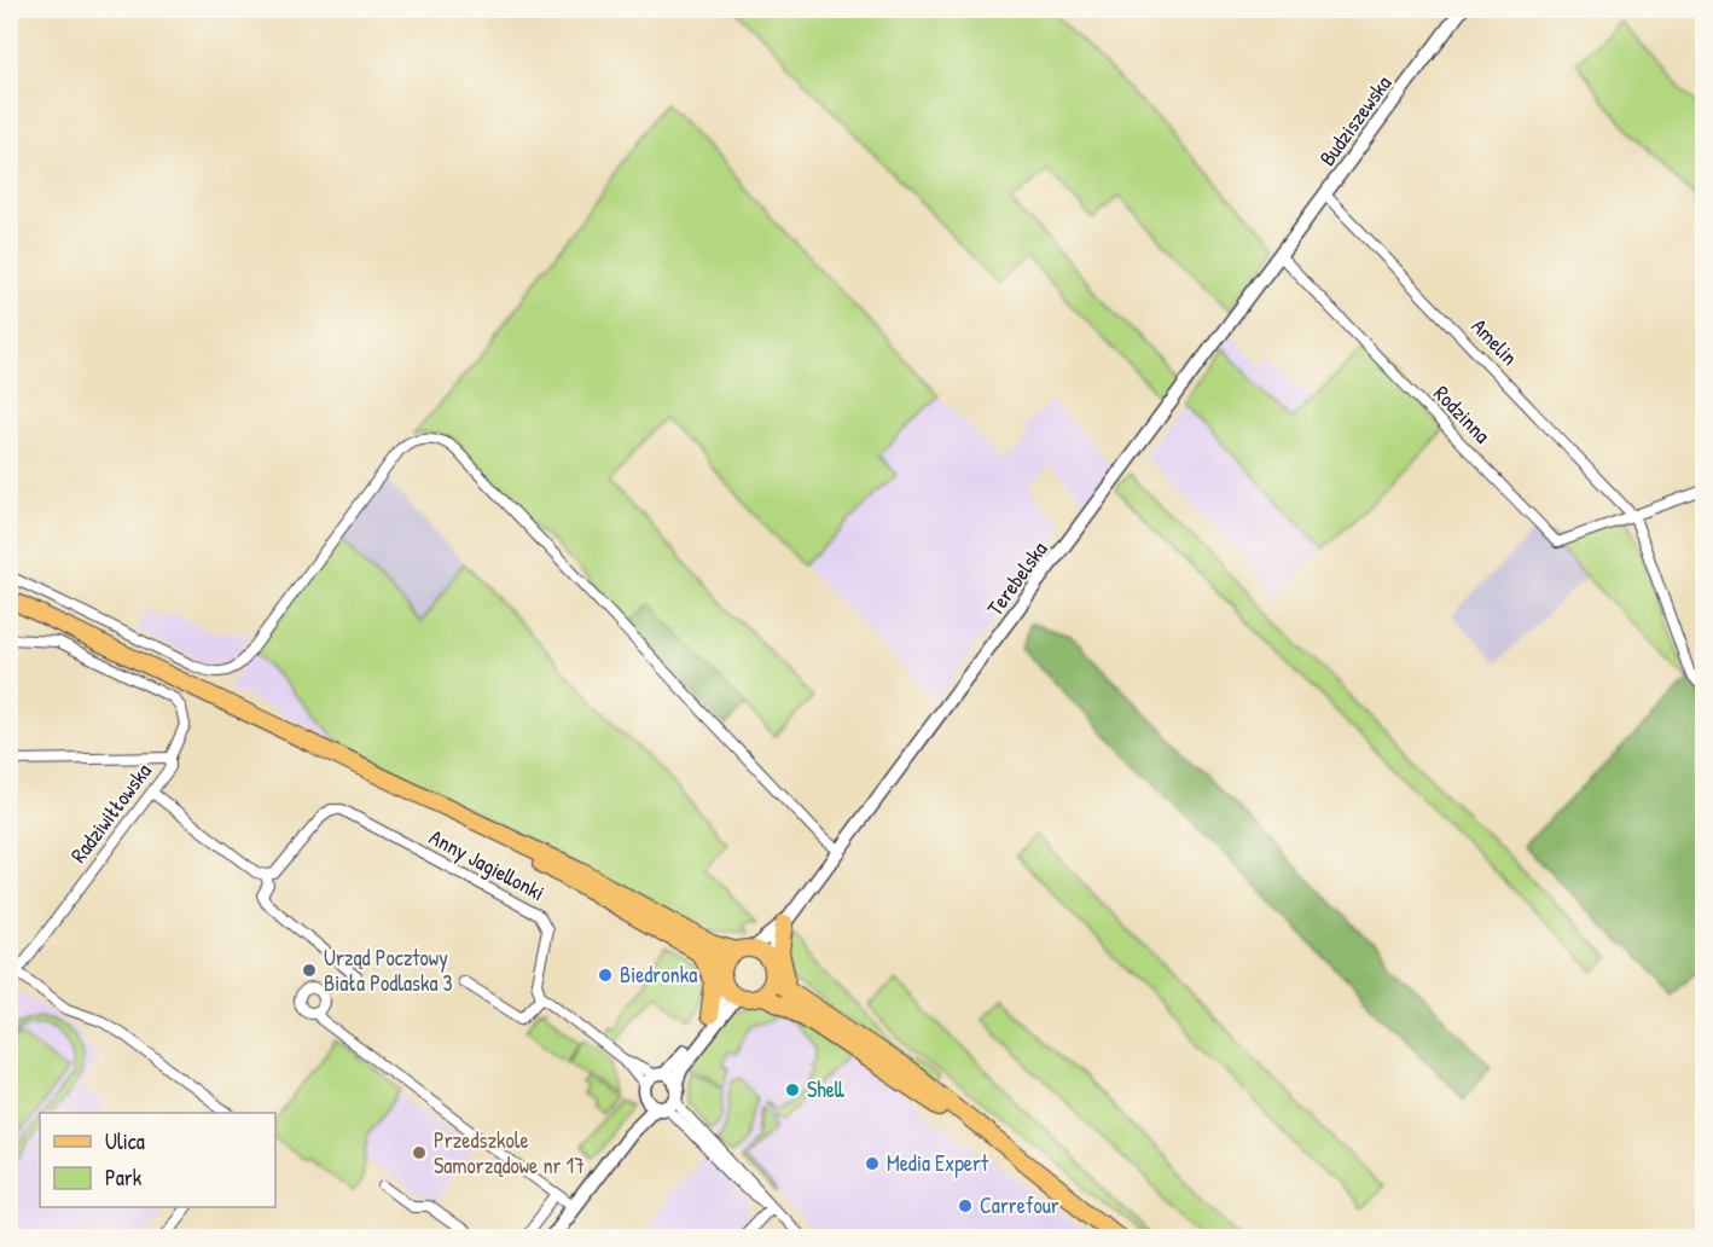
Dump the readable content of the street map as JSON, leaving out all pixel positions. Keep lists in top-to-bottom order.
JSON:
{
  "streets": {
    "street": [
      "Budziszewska",
      "Amelin",
      "Rodzinna",
      "Terebelska",
      "Radziwiłłowska",
      "Anny Jagiellonki"
    ]
  },
  "crossings": [
    ["Budziszewska", "Amelin"],
    ["Budziszewska", "Rodzinna"],
    ["Budziszewska", "Terebelska"],
    ["Amelin", "Rodzinna"],
    ["Rodzinna", "Terebelska"]
  ],
  "places": [
    "Urząd Pocztowy Biała Podlaska 3",
    "Biedronka",
    "Shell",
    "Przedszkole Samorządowe nr 17",
    "Media Expert",
    "Carrefour"
  ],
  "legend": ["Ulica", "Park"]
}
